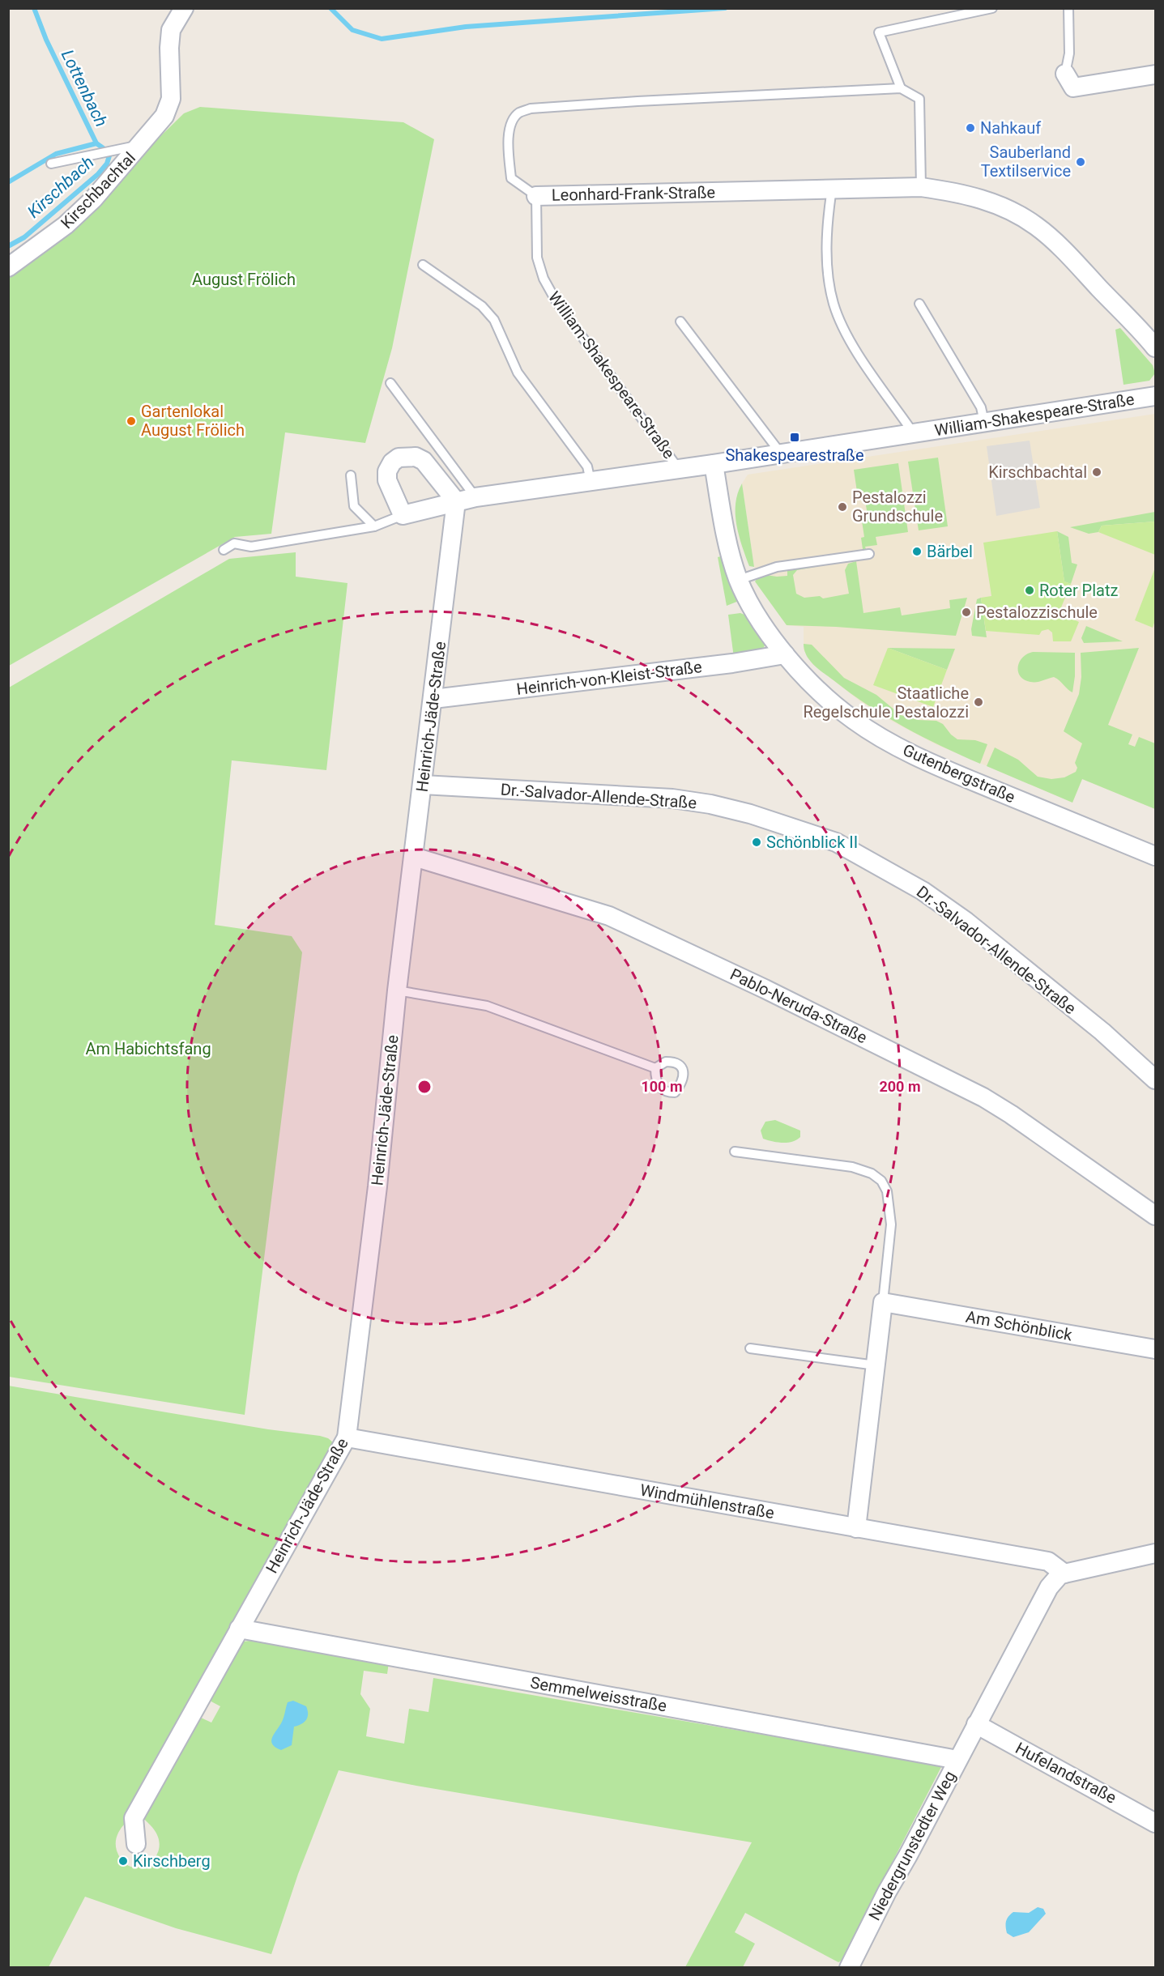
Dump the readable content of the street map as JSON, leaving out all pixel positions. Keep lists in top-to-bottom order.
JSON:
{
  "streets": {
    "street": [
      "Kirschbachtal",
      "Leonhard-Frank-Straße",
      "William-Shakespeare-Straße",
      "Heinrich-von-Kleist-Straße",
      "Heinrich-Jäde-Straße",
      "Gutenbergstraße",
      "Dr.-Salvador-Allende-Straße",
      "Pablo-Neruda-Straße",
      "Am Schönblick",
      "Windmühlenstraße",
      "Semmelweisstraße",
      "Hufelandstraße",
      "Niedergrunstedter Weg"
    ]
  },
  "crossings": [
    ["Leonhard-Frank-Straße", "William-Shakespeare-Straße"],
    ["William-Shakespeare-Straße", "Heinrich-Jäde-Straße"],
    ["William-Shakespeare-Straße", "Gutenbergstraße"],
    ["Heinrich-von-Kleist-Straße", "Heinrich-Jäde-Straße"],
    ["Heinrich-von-Kleist-Straße", "Gutenbergstraße"],
    ["Heinrich-Jäde-Straße", "Dr.-Salvador-Allende-Straße"],
    ["Heinrich-Jäde-Straße", "Pablo-Neruda-Straße"],
    ["Heinrich-Jäde-Straße", "Windmühlenstraße"],
    ["Heinrich-Jäde-Straße", "Semmelweisstraße"],
    ["Semmelweisstraße", "Niedergrunstedter Weg"],
    ["Hufelandstraße", "Niedergrunstedter Weg"]
  ],
  "water": ["Lottenbach", "Kirschbach"],
  "parks": ["August Frölich", "Am Habichtsfang"],
  "places": {
    "other": [
      "Nahkauf",
      "Sauberland Textilservice",
      "Gartenlokal August Frölich",
      "Kirschbachtal",
      "Pestalozzi Grundschule",
      "Bärbel",
      "Roter Platz",
      "Pestalozzischule",
      "Staatliche Regelschule Pestalozzi",
      "Schönblick II",
      "Kirschberg"
    ],
    "transit": ["Shakespearestraße"]
  },
  "rings": ["100 m", "200 m"]
}
